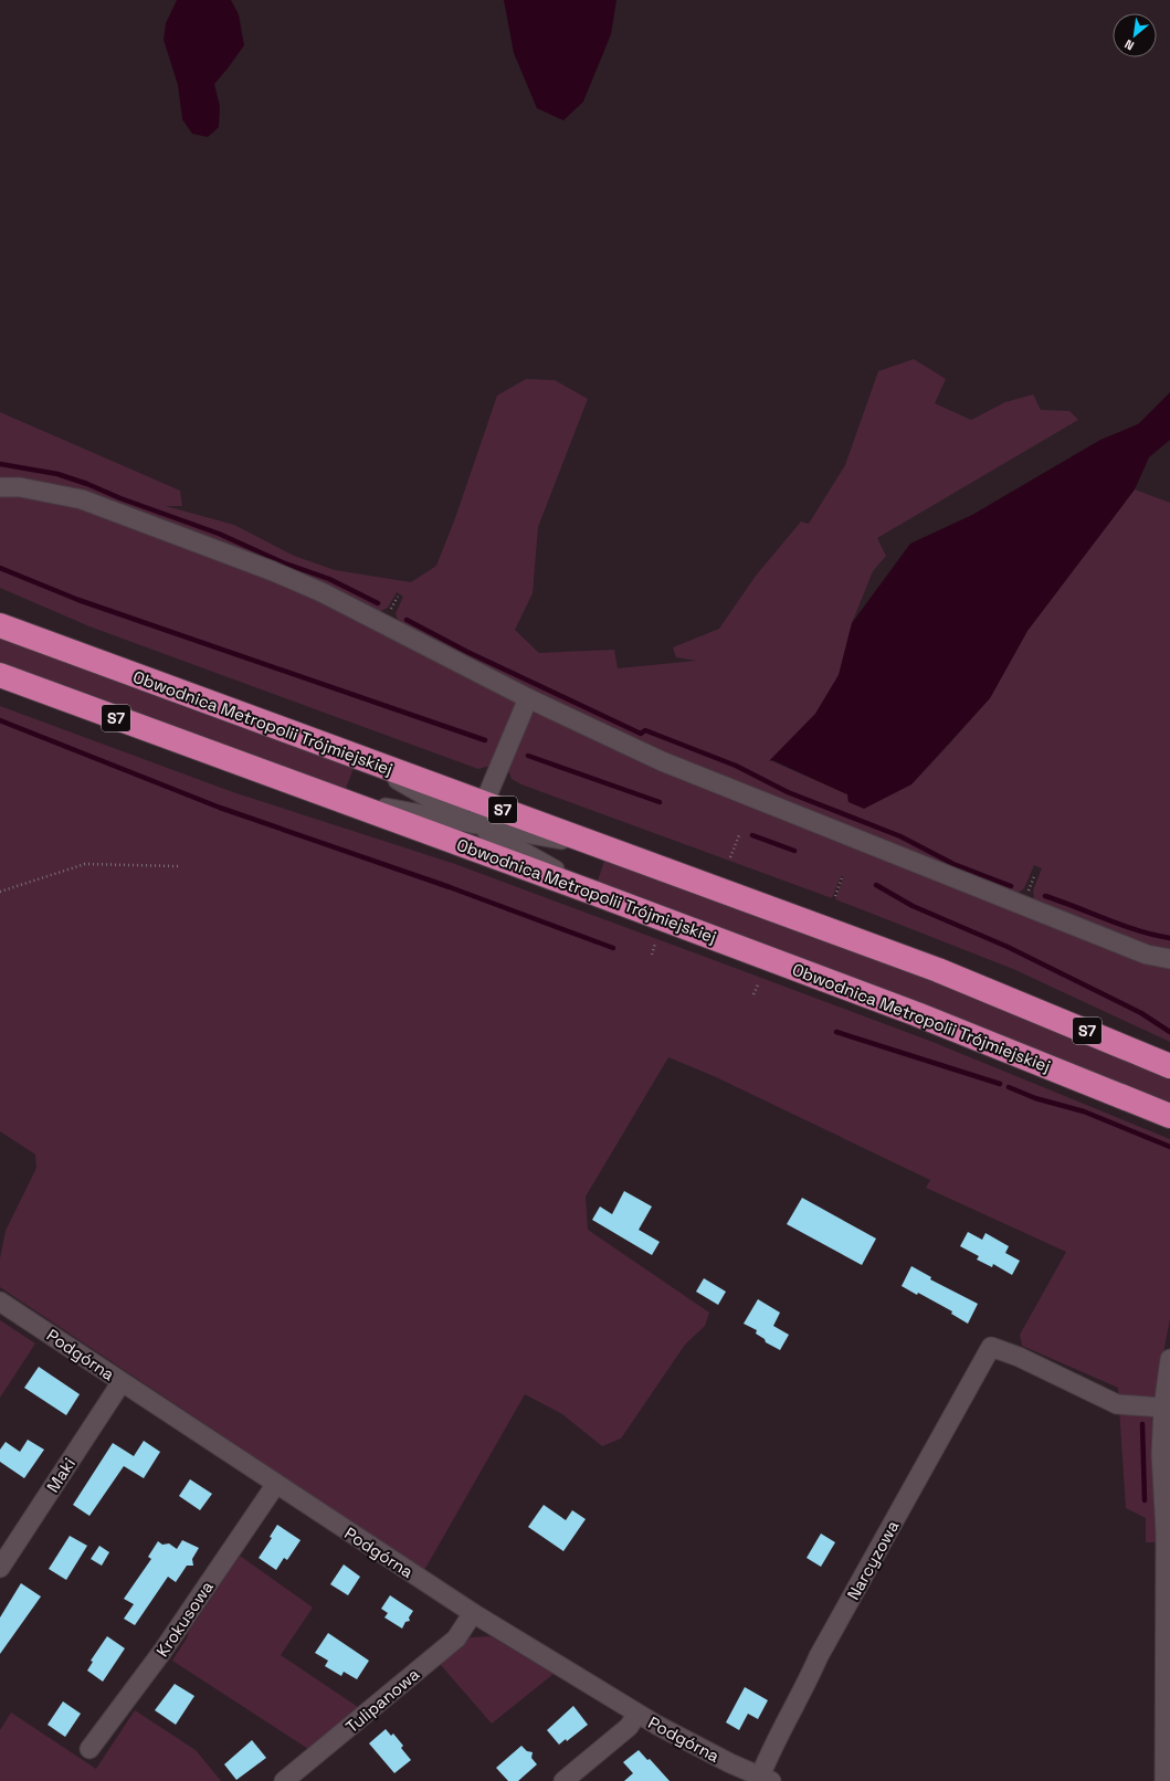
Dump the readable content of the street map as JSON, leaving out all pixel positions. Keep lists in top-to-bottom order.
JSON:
{
  "streets": {
    "highway": ["S7", "Obwodnica Metropolii Trójmiejskiej"],
    "street": [
      "Podgórna",
      "Maki",
      "Narcyzowa",
      "Krokusowa",
      "Tulipanowa"
    ]
  },
  "crossings": [
    ["Podgórna", "Maki"],
    ["Podgórna", "Narcyzowa"],
    ["Podgórna", "Krokusowa"],
    ["Podgórna", "Tulipanowa"]
  ],
  "north": "bottom left"
}
